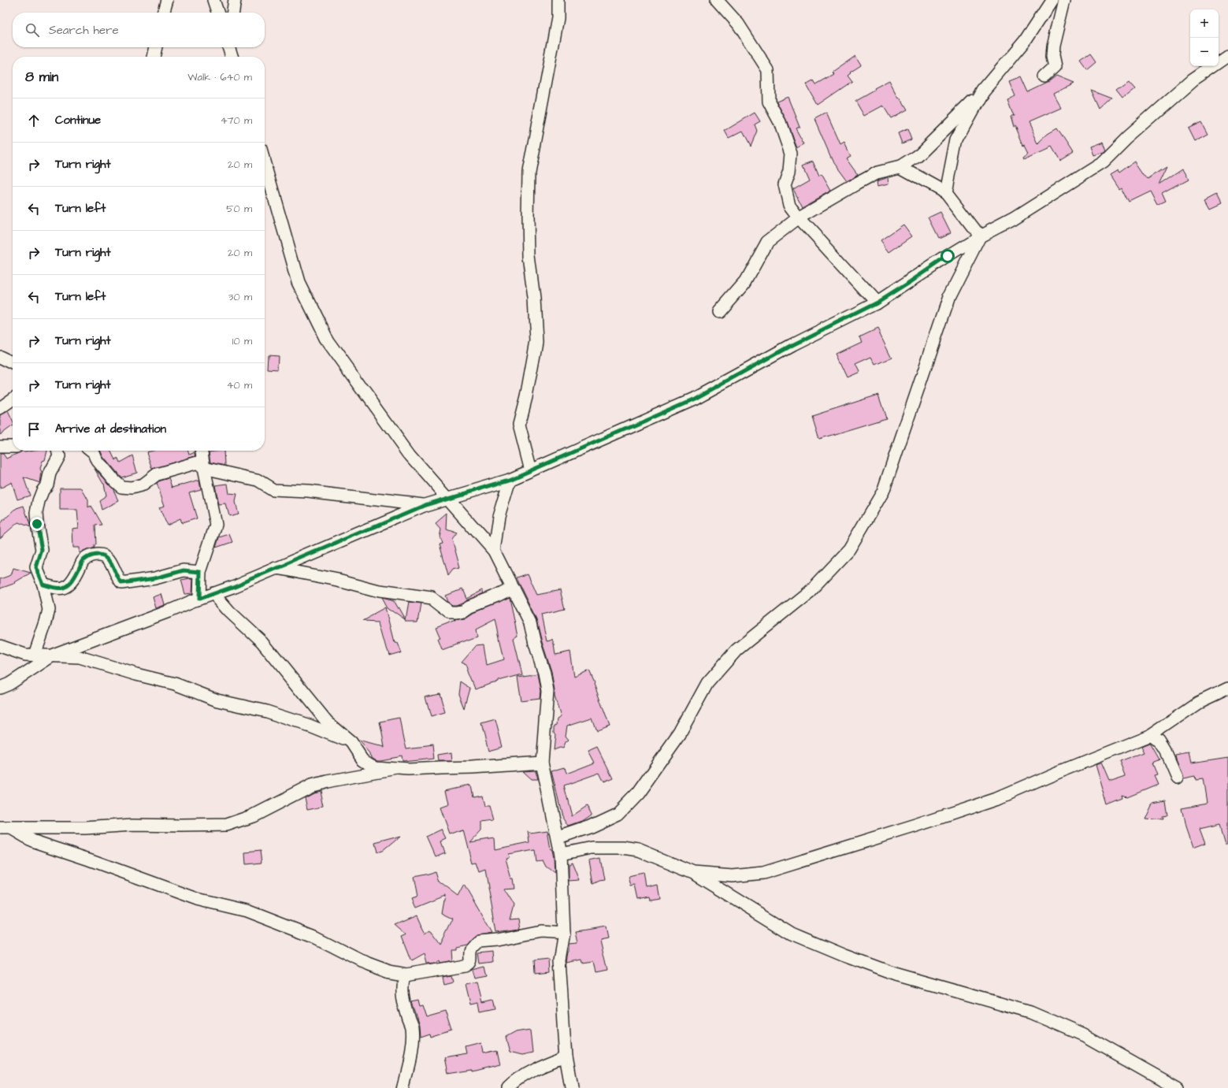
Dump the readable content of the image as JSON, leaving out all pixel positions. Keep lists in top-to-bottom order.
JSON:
{
  "page": {
    "map_buttons": ["+", "−"],
    "search": "Search here",
    "heading": ["8 min", "Walk · 640 m"],
    "list": [
      ["Continue", "470 m"],
      ["Turn right", "20 m"],
      ["Turn left", "50 m"],
      ["Turn right", "20 m"],
      ["Turn left", "30 m"],
      ["Turn right", "10 m"],
      ["Turn right", "40 m"],
      "Arrive at destination"
    ]
  }
}
